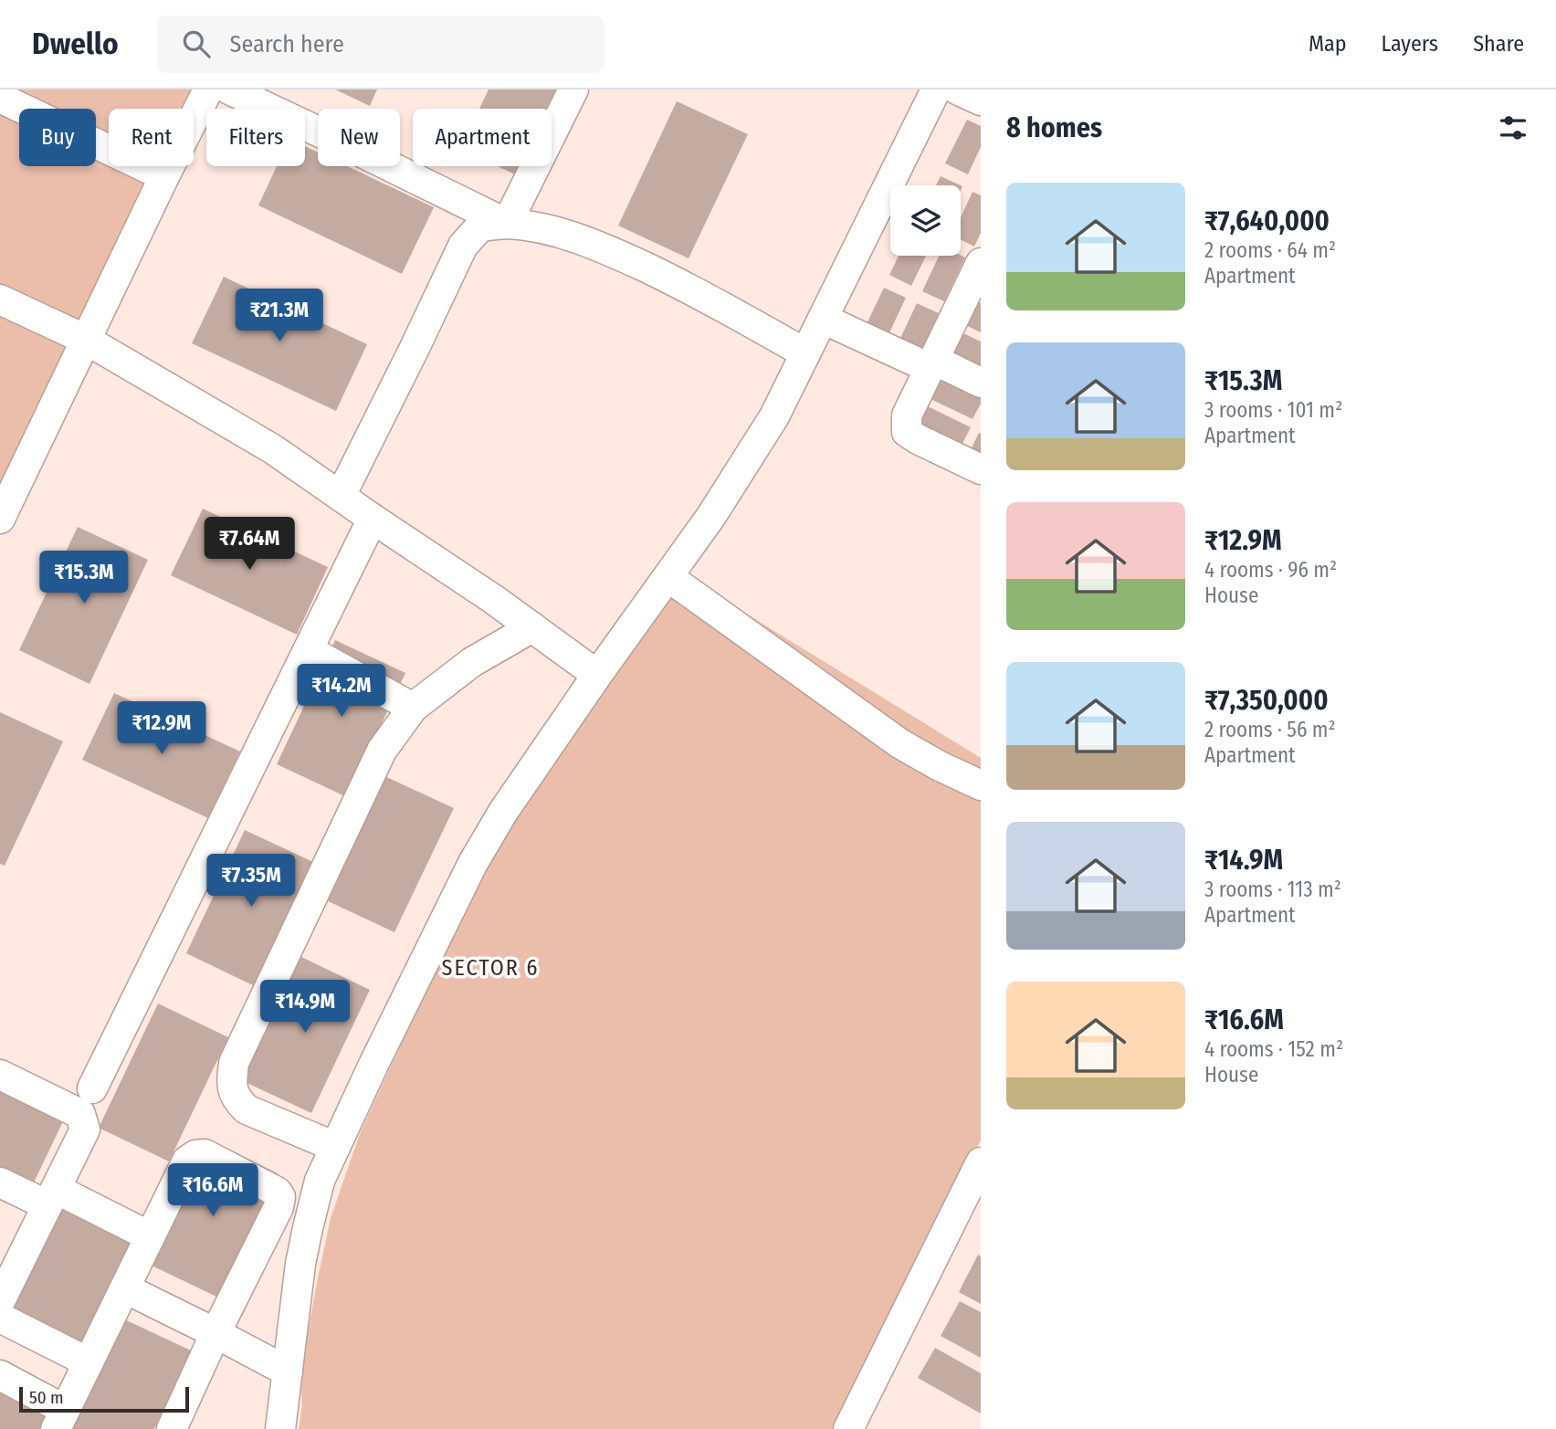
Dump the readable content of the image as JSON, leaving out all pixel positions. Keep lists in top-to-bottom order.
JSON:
{
  "districts": ["SECTOR 6"],
  "scale_bar": "50 m",
  "page": {
    "header": "Dwello",
    "search": "Search here",
    "nav": ["Map", "Layers", "Share"],
    "heading": "8 homes",
    "chip": [
      "Buy",
      "Rent",
      "Filters",
      "New",
      "Apartment"
    ],
    "list": [
      {
        "name": "₹7,640,000",
        "note": "2 rooms · 64 m² · Apartment"
      },
      {
        "name": "₹15.3M",
        "note": "3 rooms · 101 m² · Apartment"
      },
      {
        "name": "₹12.9M",
        "note": "4 rooms · 96 m² · House"
      },
      {
        "name": "₹7,350,000",
        "note": "2 rooms · 56 m² · Apartment"
      },
      {
        "name": "₹14.9M",
        "note": "3 rooms · 113 m² · Apartment"
      },
      {
        "name": "₹16.6M",
        "note": "4 rooms · 152 m² · House"
      }
    ],
    "price": [
      "₹21.3M",
      "₹7.64M",
      "₹15.3M",
      "₹14.2M",
      "₹12.9M",
      "₹7.35M",
      "₹14.9M",
      "₹16.6M"
    ],
    "scale": "50 m"
  }
}
